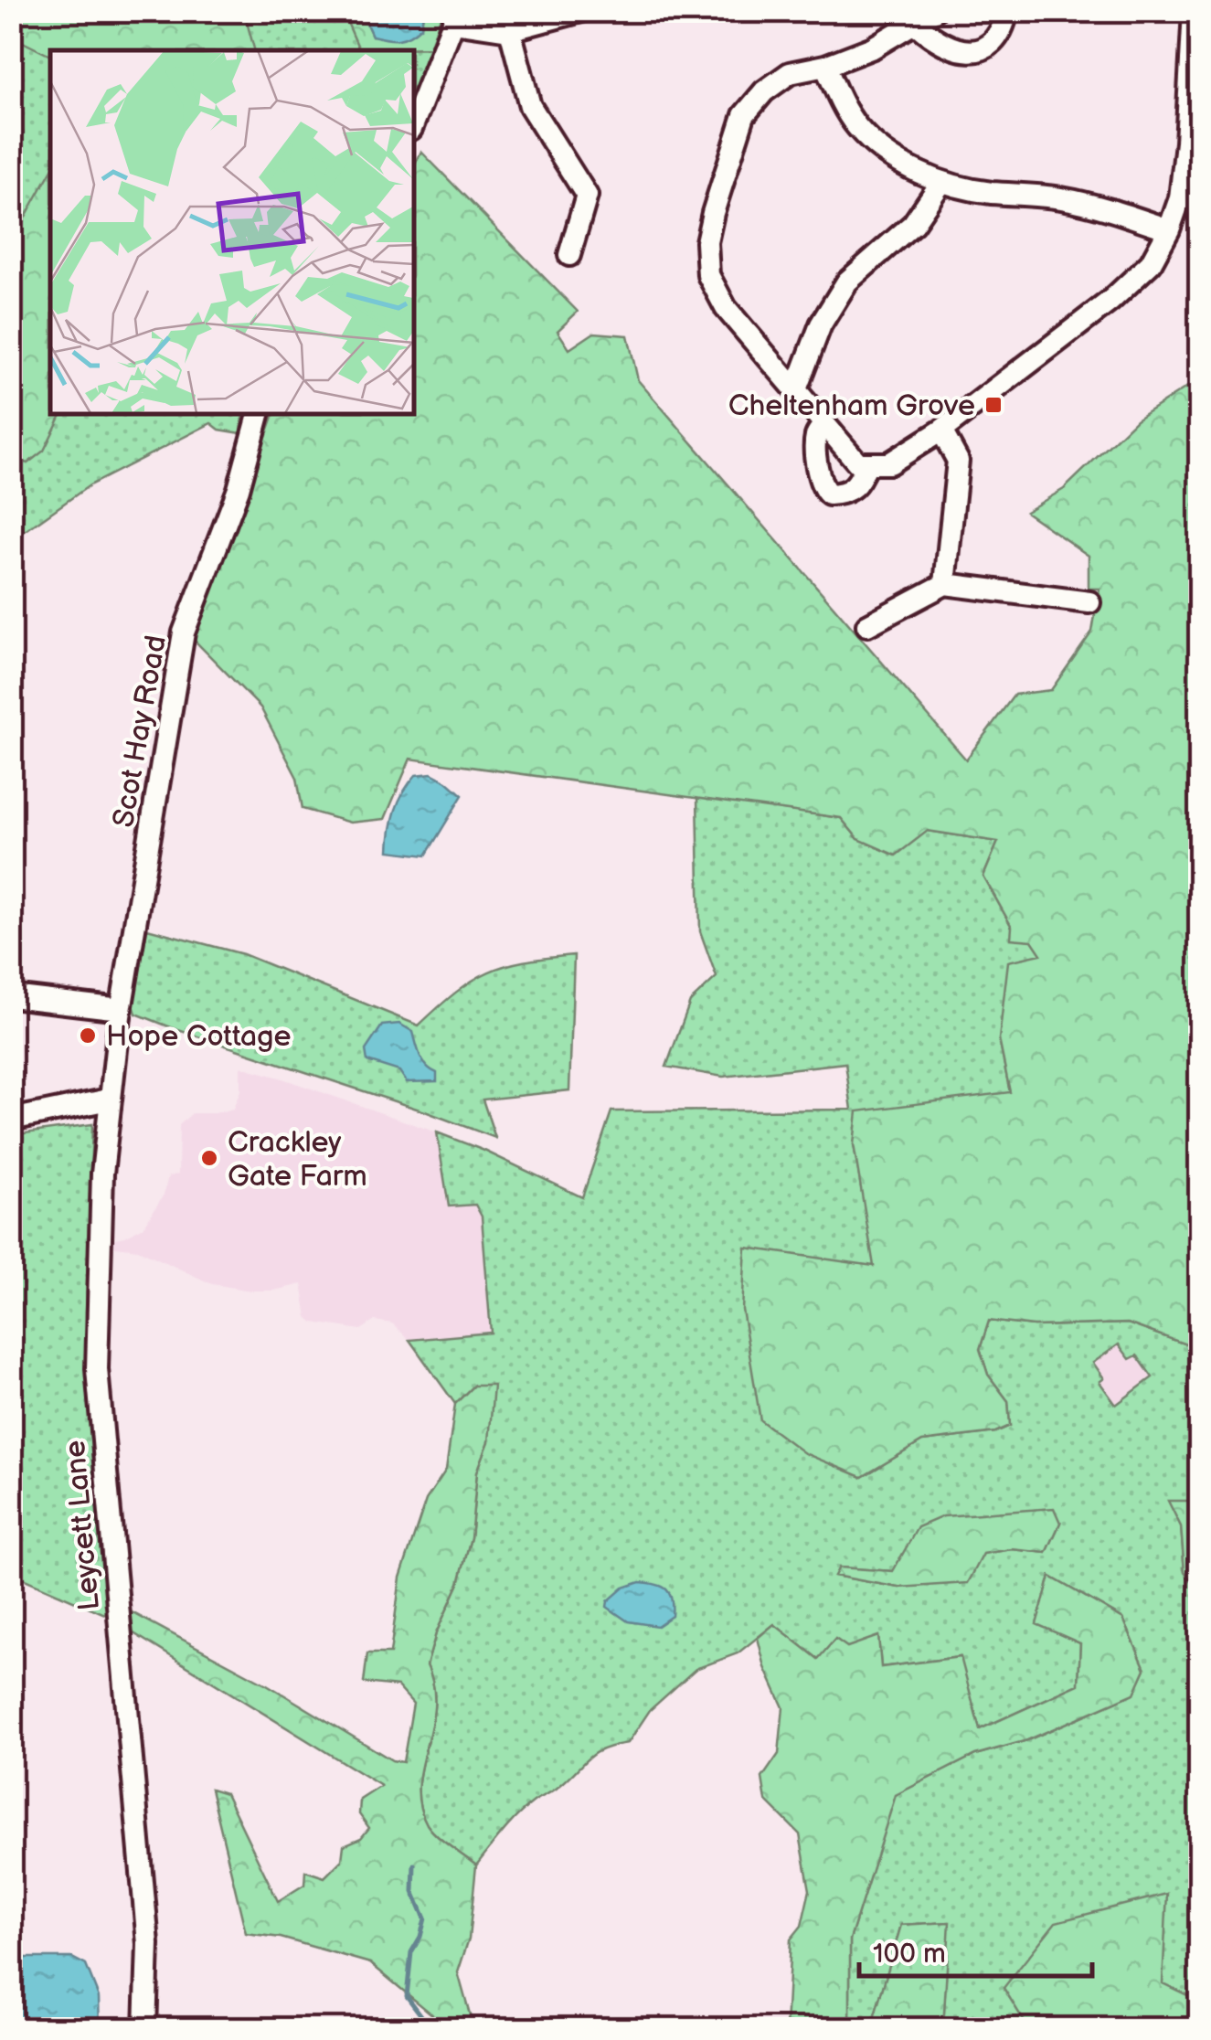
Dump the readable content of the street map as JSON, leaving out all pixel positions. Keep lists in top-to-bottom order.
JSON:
{
  "streets": {
    "street": ["Scot Hay Road", "Leycett Lane"]
  },
  "crossings": [
    ["Scot Hay Road", "Leycett Lane"]
  ],
  "places": {
    "transit": ["Cheltenham Grove"],
    "other": ["Hope Cottage", "Crackley Gate Farm"]
  },
  "scale_bar": "100 m"
}
